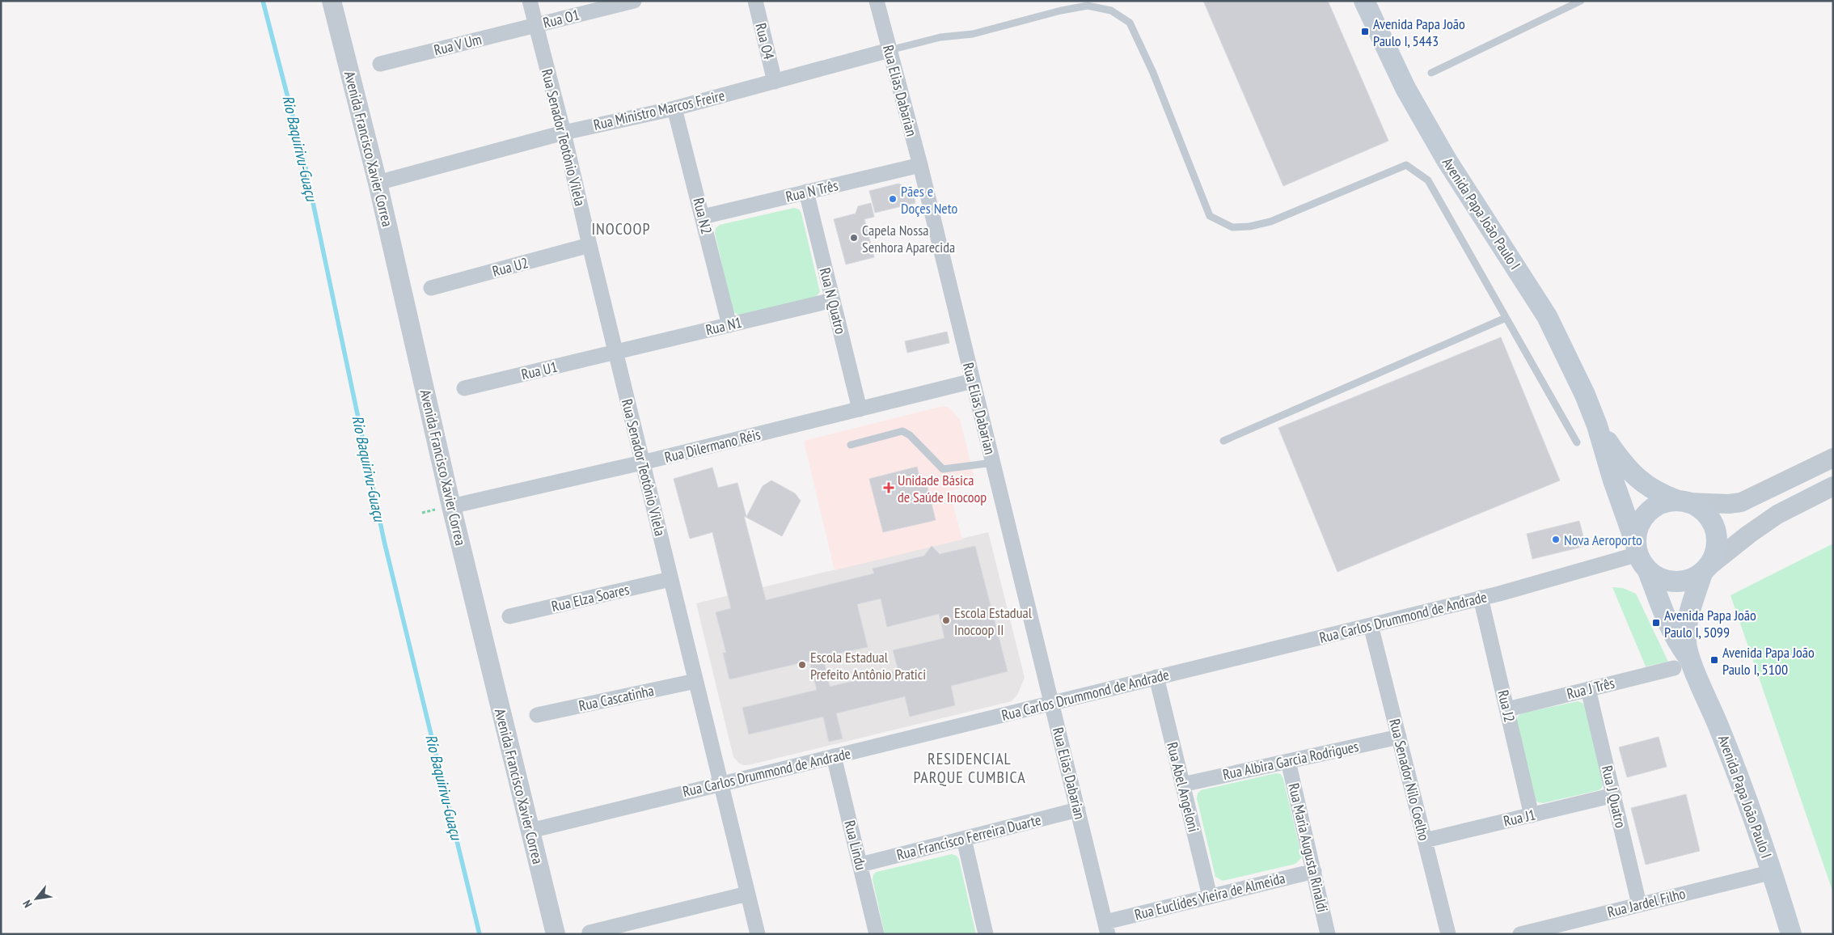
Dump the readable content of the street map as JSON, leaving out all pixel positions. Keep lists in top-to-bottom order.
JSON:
{
  "streets": {
    "main road": ["Avenida Papa João Paulo I"],
    "street": [
      "Rua O1",
      "Rua O4",
      "Rua V Um",
      "Rua Elias Dabarian",
      "Rua Ministro Marcos Freire",
      "Rua Senador Teotônio Vilela",
      "Avenida Francisco Xavier Correa",
      "Rua N Três",
      "Rua N2",
      "Rua U2",
      "Rua N Quatro",
      "Rua N1",
      "Rua U1",
      "Rua Dilermano Réis",
      "Rua Elza Soares",
      "Rua Carlos Drummond de Andrade",
      "Rua J Três",
      "Rua Cascatinha",
      "Rua J2",
      "Rua Albira Garcia Rodrigues",
      "Rua Senador Nilo Coelho",
      "Rua Abel Angeloni",
      "Rua J Quatro",
      "Rua J1",
      "Rua Francisco Ferreira Duarte",
      "Rua Lindu",
      "Rua Maria Augusta Rinaldi",
      "Rua Euclídes Vieira de Almeida",
      "Rua Jardel Filho"
    ]
  },
  "crossings": [
    ["Rua O1", "Rua V Um"],
    ["Rua O1", "Rua Senador Teotônio Vilela"],
    ["Rua O4", "Rua Ministro Marcos Freire"],
    ["Rua V Um", "Rua Senador Teotônio Vilela"],
    ["Rua Elias Dabarian", "Rua Ministro Marcos Freire"],
    ["Rua Elias Dabarian", "Rua N Três"],
    ["Rua Elias Dabarian", "Rua Dilermano Réis"],
    ["Rua Elias Dabarian", "Rua Carlos Drummond de Andrade"],
    ["Rua Elias Dabarian", "Rua Francisco Ferreira Duarte"],
    ["Rua Elias Dabarian", "Rua Euclídes Vieira de Almeida"],
    ["Rua Ministro Marcos Freire", "Rua Senador Teotônio Vilela"],
    ["Rua Ministro Marcos Freire", "Avenida Francisco Xavier Correa"],
    ["Rua Ministro Marcos Freire", "Rua N2"],
    ["Rua Senador Teotônio Vilela", "Rua U2"],
    ["Rua Senador Teotônio Vilela", "Rua N1"],
    ["Rua Senador Teotônio Vilela", "Rua U1"],
    ["Rua Senador Teotônio Vilela", "Rua Dilermano Réis"],
    ["Rua Senador Teotônio Vilela", "Rua Elza Soares"],
    ["Rua Senador Teotônio Vilela", "Rua Carlos Drummond de Andrade"],
    ["Rua Senador Teotônio Vilela", "Rua Cascatinha"],
    ["Avenida Francisco Xavier Correa", "Rua Dilermano Réis"],
    ["Avenida Francisco Xavier Correa", "Rua Carlos Drummond de Andrade"],
    ["Rua N Três", "Rua N2"],
    ["Rua N Três", "Rua N Quatro"],
    ["Avenida Papa João Paulo I", "Rua Carlos Drummond de Andrade"],
    ["Avenida Papa João Paulo I", "Rua J Três"],
    ["Avenida Papa João Paulo I", "Rua Jardel Filho"],
    ["Rua N2", "Rua N1"],
    ["Rua N Quatro", "Rua N1"],
    ["Rua N Quatro", "Rua Dilermano Réis"],
    ["Rua N1", "Rua U1"],
    ["Rua Carlos Drummond de Andrade", "Rua J2"],
    ["Rua Carlos Drummond de Andrade", "Rua Senador Nilo Coelho"],
    ["Rua Carlos Drummond de Andrade", "Rua Abel Angeloni"],
    ["Rua Carlos Drummond de Andrade", "Rua Lindu"],
    ["Rua J Três", "Rua J2"],
    ["Rua J Três", "Rua J Quatro"],
    ["Rua J2", "Rua J1"],
    ["Rua Albira Garcia Rodrigues", "Rua Senador Nilo Coelho"],
    ["Rua Albira Garcia Rodrigues", "Rua Abel Angeloni"],
    ["Rua Albira Garcia Rodrigues", "Rua Maria Augusta Rinaldi"],
    ["Rua Senador Nilo Coelho", "Rua J1"],
    ["Rua Abel Angeloni", "Rua Euclídes Vieira de Almeida"],
    ["Rua J Quatro", "Rua J1"],
    ["Rua J Quatro", "Rua Jardel Filho"],
    ["Rua Francisco Ferreira Duarte", "Rua Lindu"],
    ["Rua Maria Augusta Rinaldi", "Rua Euclídes Vieira de Almeida"]
  ],
  "districts": ["INOCOOP", "RESIDENCIAL PARQUE CUMBICA"],
  "water": ["Rio Baquirivu-Guaçu"],
  "places": {
    "transit": ["Avenida Papa João Paulo I, 5443", "Avenida Papa João Paulo I, 5099", "Avenida Papa João Paulo I, 5100"],
    "other": [
      "Pães e Doçes Neto",
      "Capela Nossa Senhora Aparecida",
      "Nova Aeroporto",
      "Escola Estadual Inocoop II",
      "Escola Estadual Prefeito Antônio Pratici"
    ],
    "health": ["Unidade Básica de Saúde Inocoop"]
  },
  "north": "bottom left"
}
